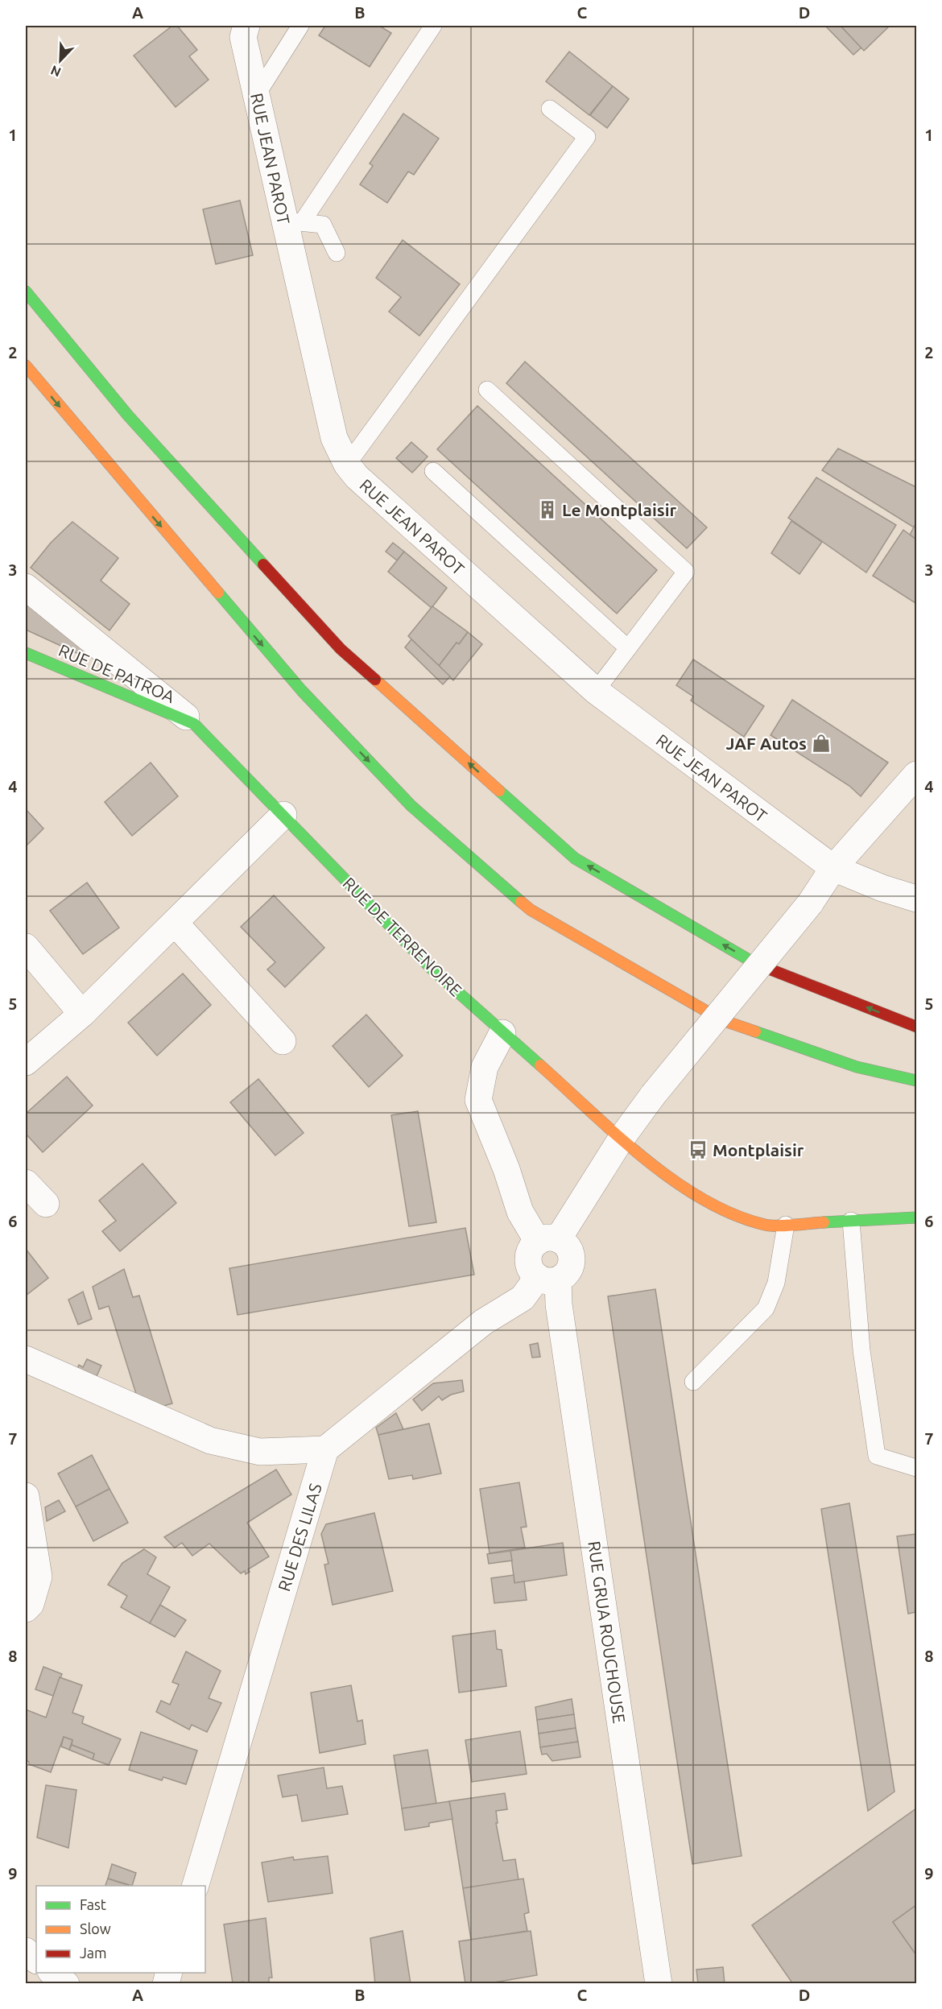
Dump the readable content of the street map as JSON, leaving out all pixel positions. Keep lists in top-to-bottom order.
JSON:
{
  "streets": {
    "main road": ["RUE DE PATROA", "RUE DE TERRENOIRE"],
    "street": ["RUE JEAN PAROT", "RUE DES LILAS", "RUE GRUA ROUCHOUSE"]
  },
  "crossings": [
    ["RUE DE PATROA", "RUE DE TERRENOIRE"]
  ],
  "places": {
    "building": ["Le Montplaisir"],
    "shop": ["JAF Autos"],
    "bus stop": ["Montplaisir"]
  },
  "legend": ["Fast", "Slow", "Jam"],
  "north": "bottom left",
  "grid": {
    "columns": [
      "A",
      "B",
      "C",
      "D"
    ],
    "rows": [
      "1",
      "2",
      "3",
      "4",
      "5",
      "6",
      "7",
      "8",
      "9"
    ]
  }
}
